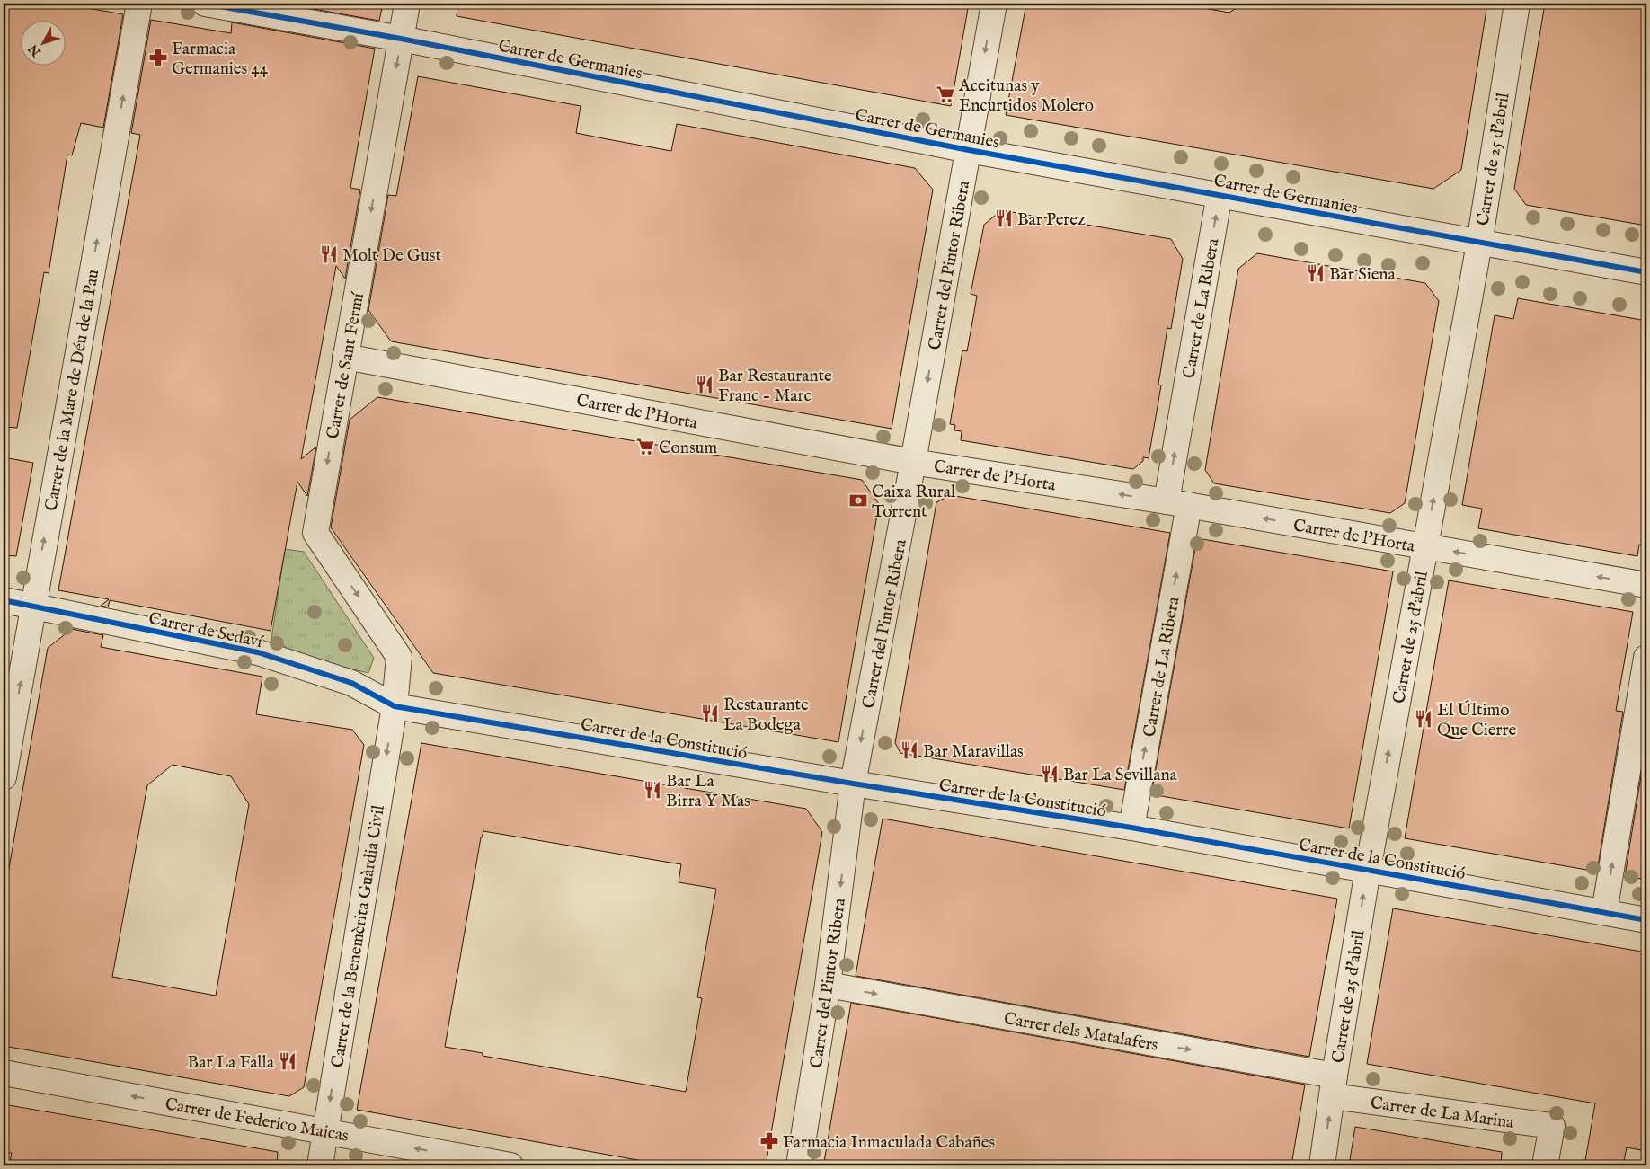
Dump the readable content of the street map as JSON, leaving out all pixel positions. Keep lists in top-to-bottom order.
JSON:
{
  "streets": {
    "street": [
      "Carrer de Germanies",
      "Carrer de 25 d'abril",
      "Carrer del Pintor Ribera",
      "Carrer de La Ribera",
      "Carrer de Sant Fermí",
      "Carrer de la Mare de Déu de la Pau",
      "Carrer de l'Horta",
      "Carrer de Sedaví",
      "Carrer de la Constitució",
      "Carrer de la Benemèrita Guàrdia Civil",
      "Carrer dels Matalafers",
      "Carrer de La Marina",
      "Carrer de Federico Maicas"
    ]
  },
  "crossings": [
    ["Carrer de Germanies", "Carrer de 25 d'abril"],
    ["Carrer de Germanies", "Carrer del Pintor Ribera"],
    ["Carrer de Germanies", "Carrer de La Ribera"],
    ["Carrer de Germanies", "Carrer de Sant Fermí"],
    ["Carrer de 25 d'abril", "Carrer de l'Horta"],
    ["Carrer de 25 d'abril", "Carrer de la Constitució"],
    ["Carrer de 25 d'abril", "Carrer dels Matalafers"],
    ["Carrer de 25 d'abril", "Carrer de La Marina"],
    ["Carrer del Pintor Ribera", "Carrer de l'Horta"],
    ["Carrer del Pintor Ribera", "Carrer de la Constitució"],
    ["Carrer del Pintor Ribera", "Carrer dels Matalafers"],
    ["Carrer de La Ribera", "Carrer de l'Horta"],
    ["Carrer de La Ribera", "Carrer de la Constitució"],
    ["Carrer de Sant Fermí", "Carrer de l'Horta"],
    ["Carrer de Sant Fermí", "Carrer de Sedaví"],
    ["Carrer de Sant Fermí", "Carrer de la Constitució"],
    ["Carrer de Sant Fermí", "Carrer de la Benemèrita Guàrdia Civil"],
    ["Carrer de la Mare de Déu de la Pau", "Carrer de Sedaví"],
    ["Carrer de Sedaví", "Carrer de la Constitució"],
    ["Carrer de Sedaví", "Carrer de la Benemèrita Guàrdia Civil"],
    ["Carrer de la Constitució", "Carrer de la Benemèrita Guàrdia Civil"],
    ["Carrer de la Benemèrita Guàrdia Civil", "Carrer de Federico Maicas"],
    ["Carrer dels Matalafers", "Carrer de La Marina"]
  ],
  "one_way": [
    "Carrer de 25 d'abril",
    "Carrer del Pintor Ribera",
    "Carrer de La Ribera",
    "Carrer de Sant Fermí",
    "Carrer de la Mare de Déu de la Pau",
    "Carrer de l'Horta",
    "Carrer de la Benemèrita Guàrdia Civil",
    "Carrer dels Matalafers",
    "Carrer de Federico Maicas"
  ],
  "places": {
    "pharmacy": ["Farmacia Germanies 44", "Farmacia Inmaculada Cabañes"],
    "supermarket": ["Aceitunas y Encurtidos Molero", "Consum"],
    "restaurant": [
      "Bar Perez",
      "Molt De Gust",
      "Bar Siena",
      "Bar Restaurante Franc - Marc",
      "Restaurante La Bodega",
      "El Último Que Cierre",
      "Bar Maravillas",
      "Bar La Sevillana",
      "Bar La Birra Y Mas",
      "Bar La Falla"
    ],
    "bank": ["Caixa Rural Torrent"]
  },
  "north": "bottom left"
}
